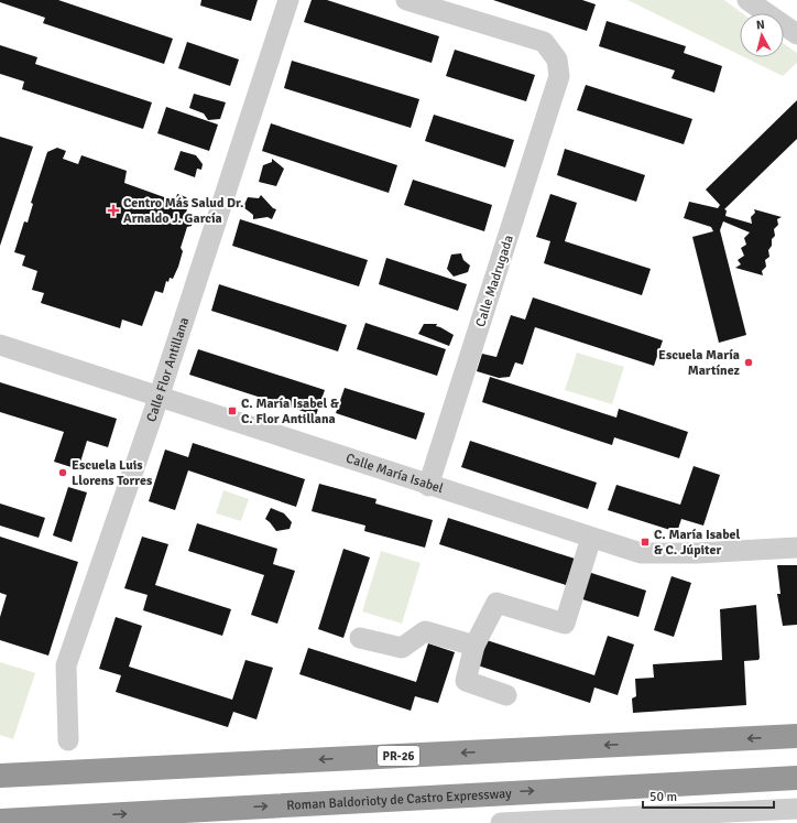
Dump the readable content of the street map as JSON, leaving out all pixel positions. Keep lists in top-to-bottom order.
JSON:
{
  "streets": {
    "highway": ["PR-26", "Roman Baldorioty de Castro Expressway"],
    "street": ["Calle Madrugada", "Calle Flor Antillana", "Calle María Isabel"]
  },
  "crossings": [
    ["Calle Madrugada", "Calle María Isabel"],
    ["Calle Flor Antillana", "Calle María Isabel"]
  ],
  "places": {
    "health": ["Centro Más Salud Dr. Arnaldo J. García"],
    "other": ["Escuela María Martínez", "Escuela Luis Llorens Torres"],
    "transit": ["C. María Isabel & C. Flor Antillana", "C. María Isabel & C. Júpiter"]
  },
  "scale_bar": "50 m",
  "north": "top"
}
